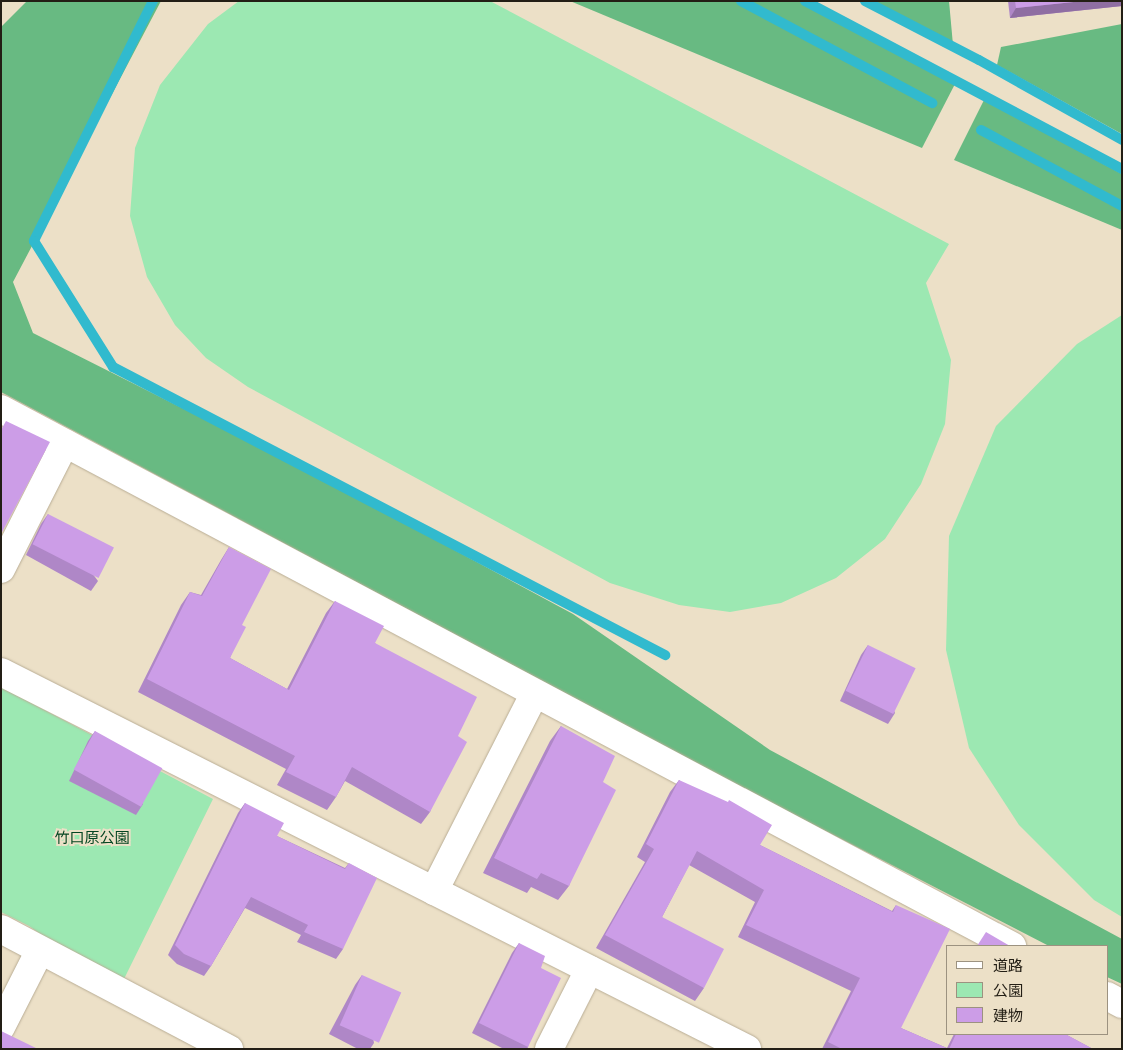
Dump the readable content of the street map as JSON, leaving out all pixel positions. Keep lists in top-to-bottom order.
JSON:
{
  "parks": ["竹口原公園"],
  "legend": ["道路", "公園", "建物"]
}
